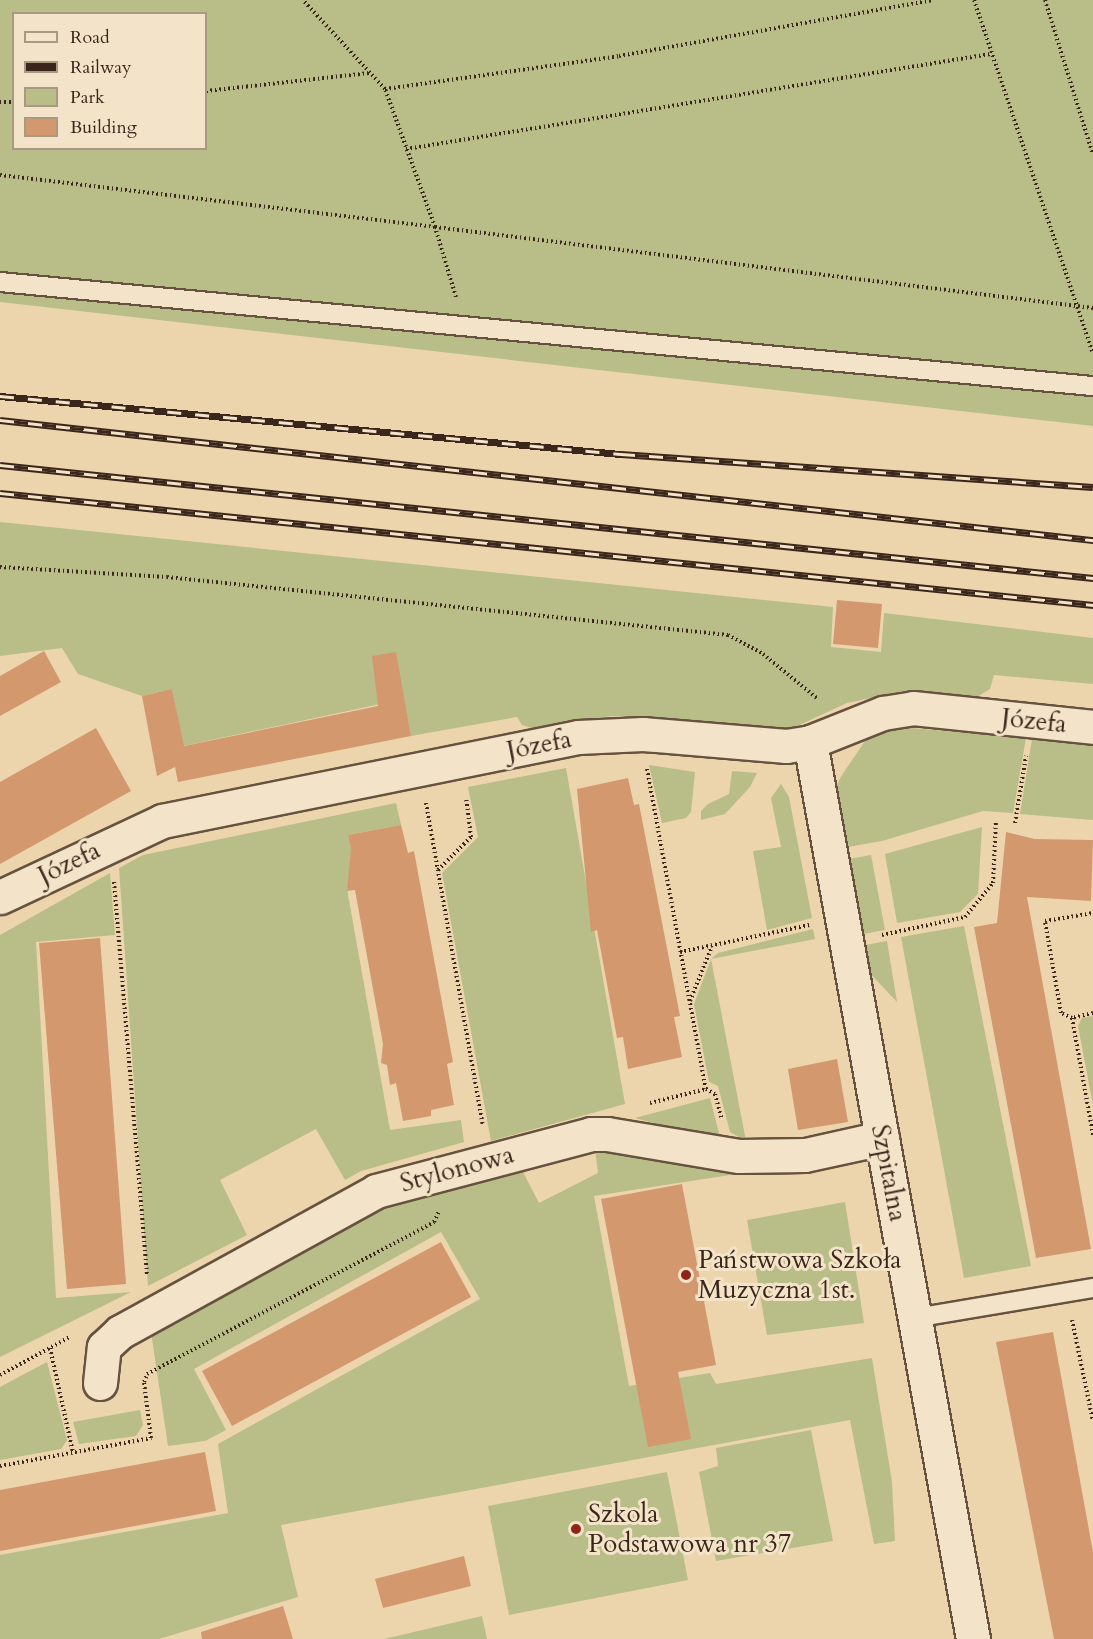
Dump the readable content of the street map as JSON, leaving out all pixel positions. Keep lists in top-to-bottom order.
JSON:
{
  "streets": {
    "street": ["Józefa", "Stylonowa", "Szpitalna"]
  },
  "crossings": [
    ["Józefa", "Szpitalna"],
    ["Stylonowa", "Szpitalna"]
  ],
  "places": ["Państwowa Szkoła Muzyczna 1st.", "Szkola Podstawowa nr 37"],
  "legend": [
    "Road",
    "Railway",
    "Park",
    "Building"
  ]
}
